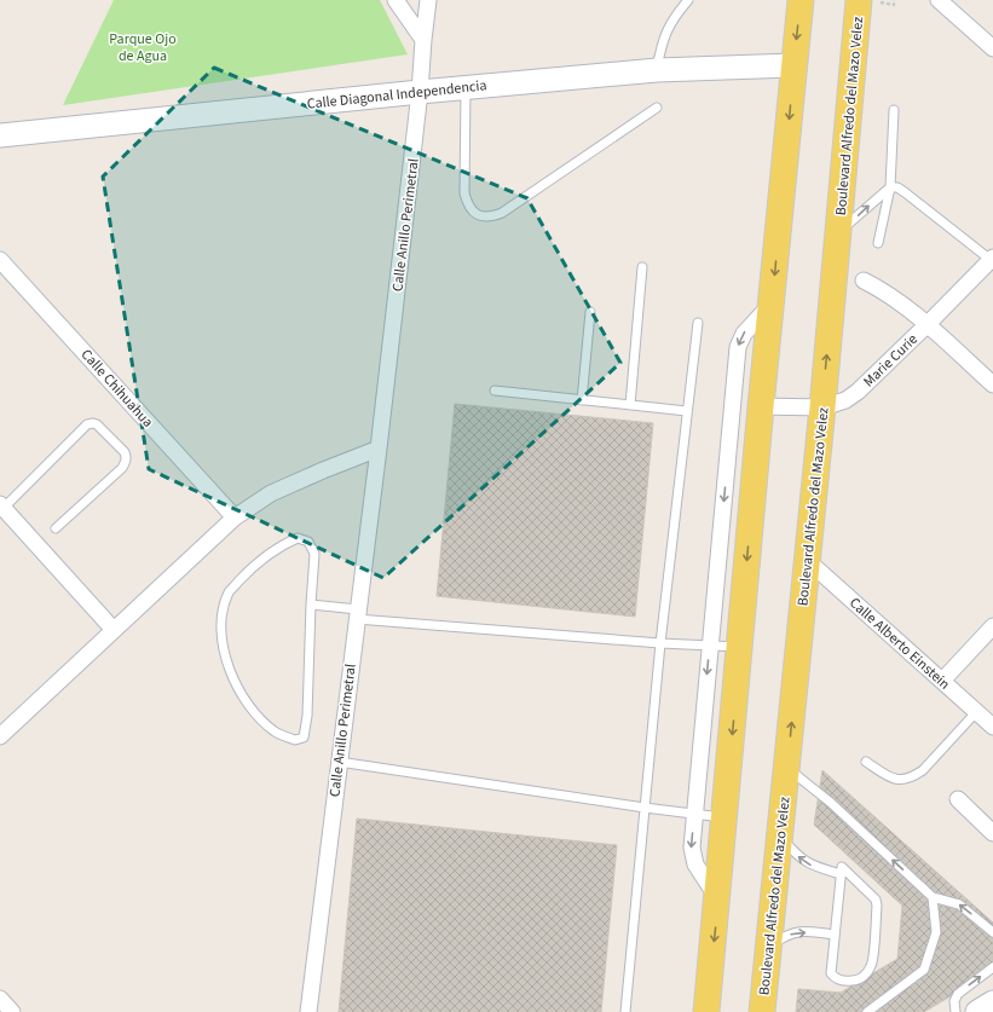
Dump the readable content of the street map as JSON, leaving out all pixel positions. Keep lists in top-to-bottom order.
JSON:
{
  "streets": {
    "main road": ["Calle Diagonal Independencia", "Boulevard Alfredo del Mazo Velez"],
    "street": [
      "Calle Anillo Perimetral",
      "Marie Curie",
      "Calle Chihuahua",
      "Calle Alberto Einstein"
    ]
  },
  "crossings": [
    ["Calle Diagonal Independencia", "Calle Anillo Perimetral"],
    ["Boulevard Alfredo del Mazo Velez", "Marie Curie"],
    ["Boulevard Alfredo del Mazo Velez", "Calle Alberto Einstein"]
  ],
  "parks": ["Parque Ojo de Agua"]
}
